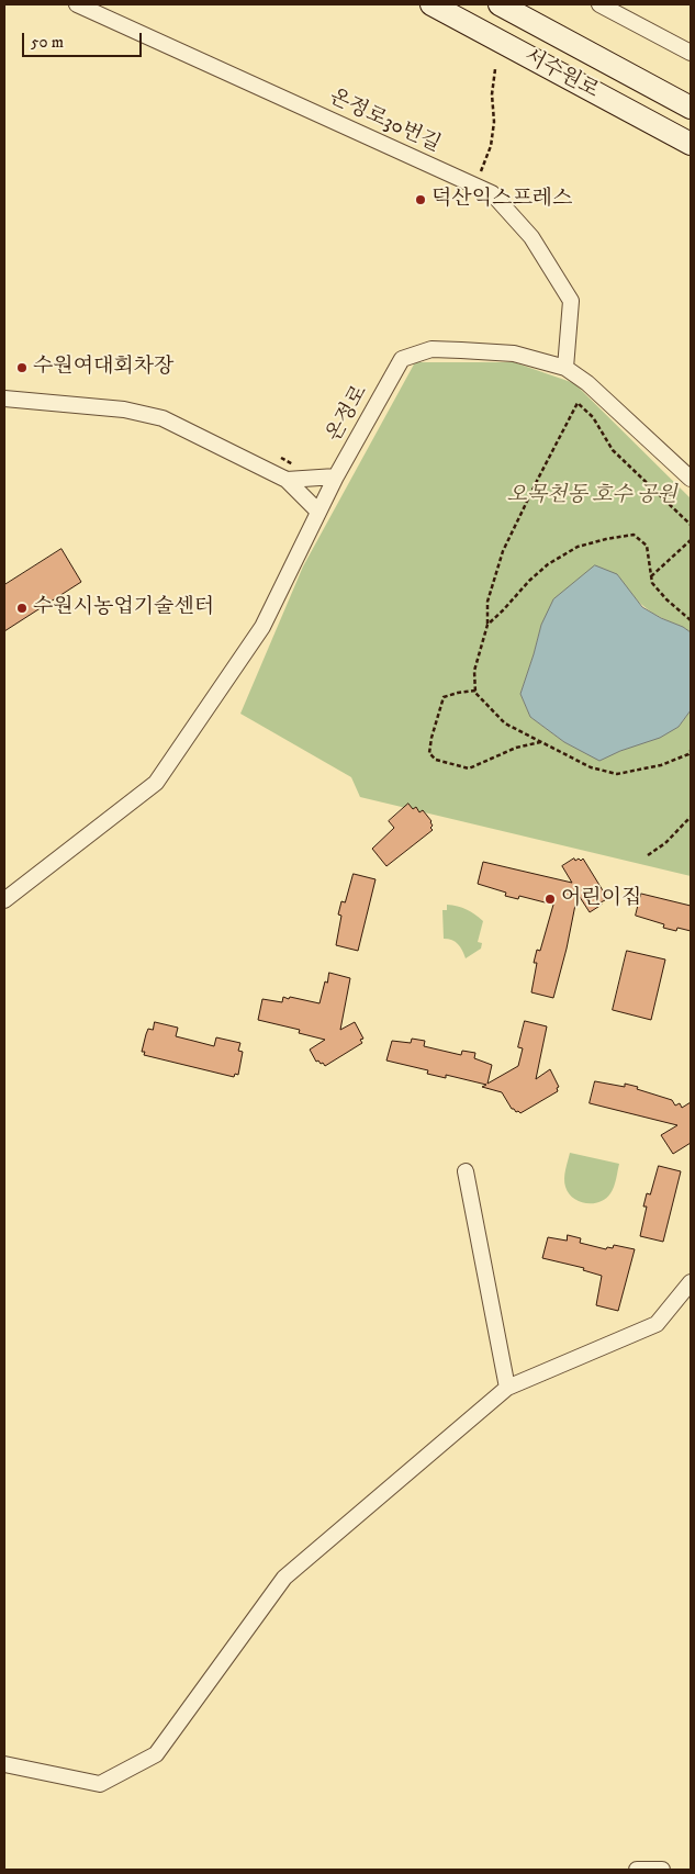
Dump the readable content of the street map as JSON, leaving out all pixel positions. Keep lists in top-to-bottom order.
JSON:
{
  "streets": {
    "street": ["서수원로", "온정로30번길", "온정로"]
  },
  "crossings": [
    ["온정로30번길", "온정로"]
  ],
  "parks": ["오목천동 호수 공원"],
  "places": [
    "덕산익스프레스",
    "수원여대회차장",
    "수원시농업기술센터",
    "어린이집"
  ],
  "scale_bar": "50 m"
}
